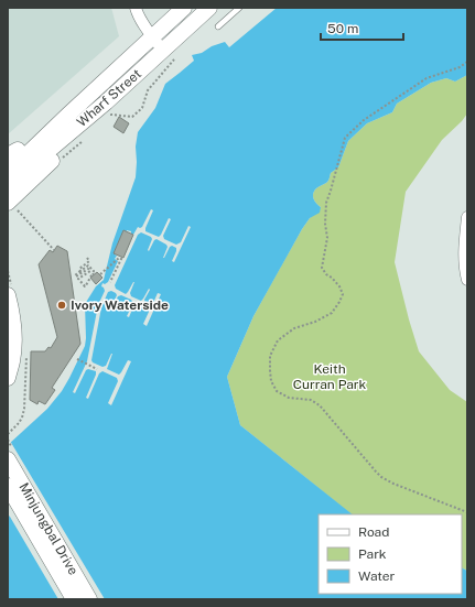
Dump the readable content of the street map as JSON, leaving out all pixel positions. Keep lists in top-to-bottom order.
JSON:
{
  "streets": {
    "main road": ["Wharf Street", "Minjungbal Drive"]
  },
  "parks": ["Keith Curran Park"],
  "places": ["Ivory Waterside"],
  "legend": ["Road", "Park", "Water"],
  "scale_bar": "50 m"
}
